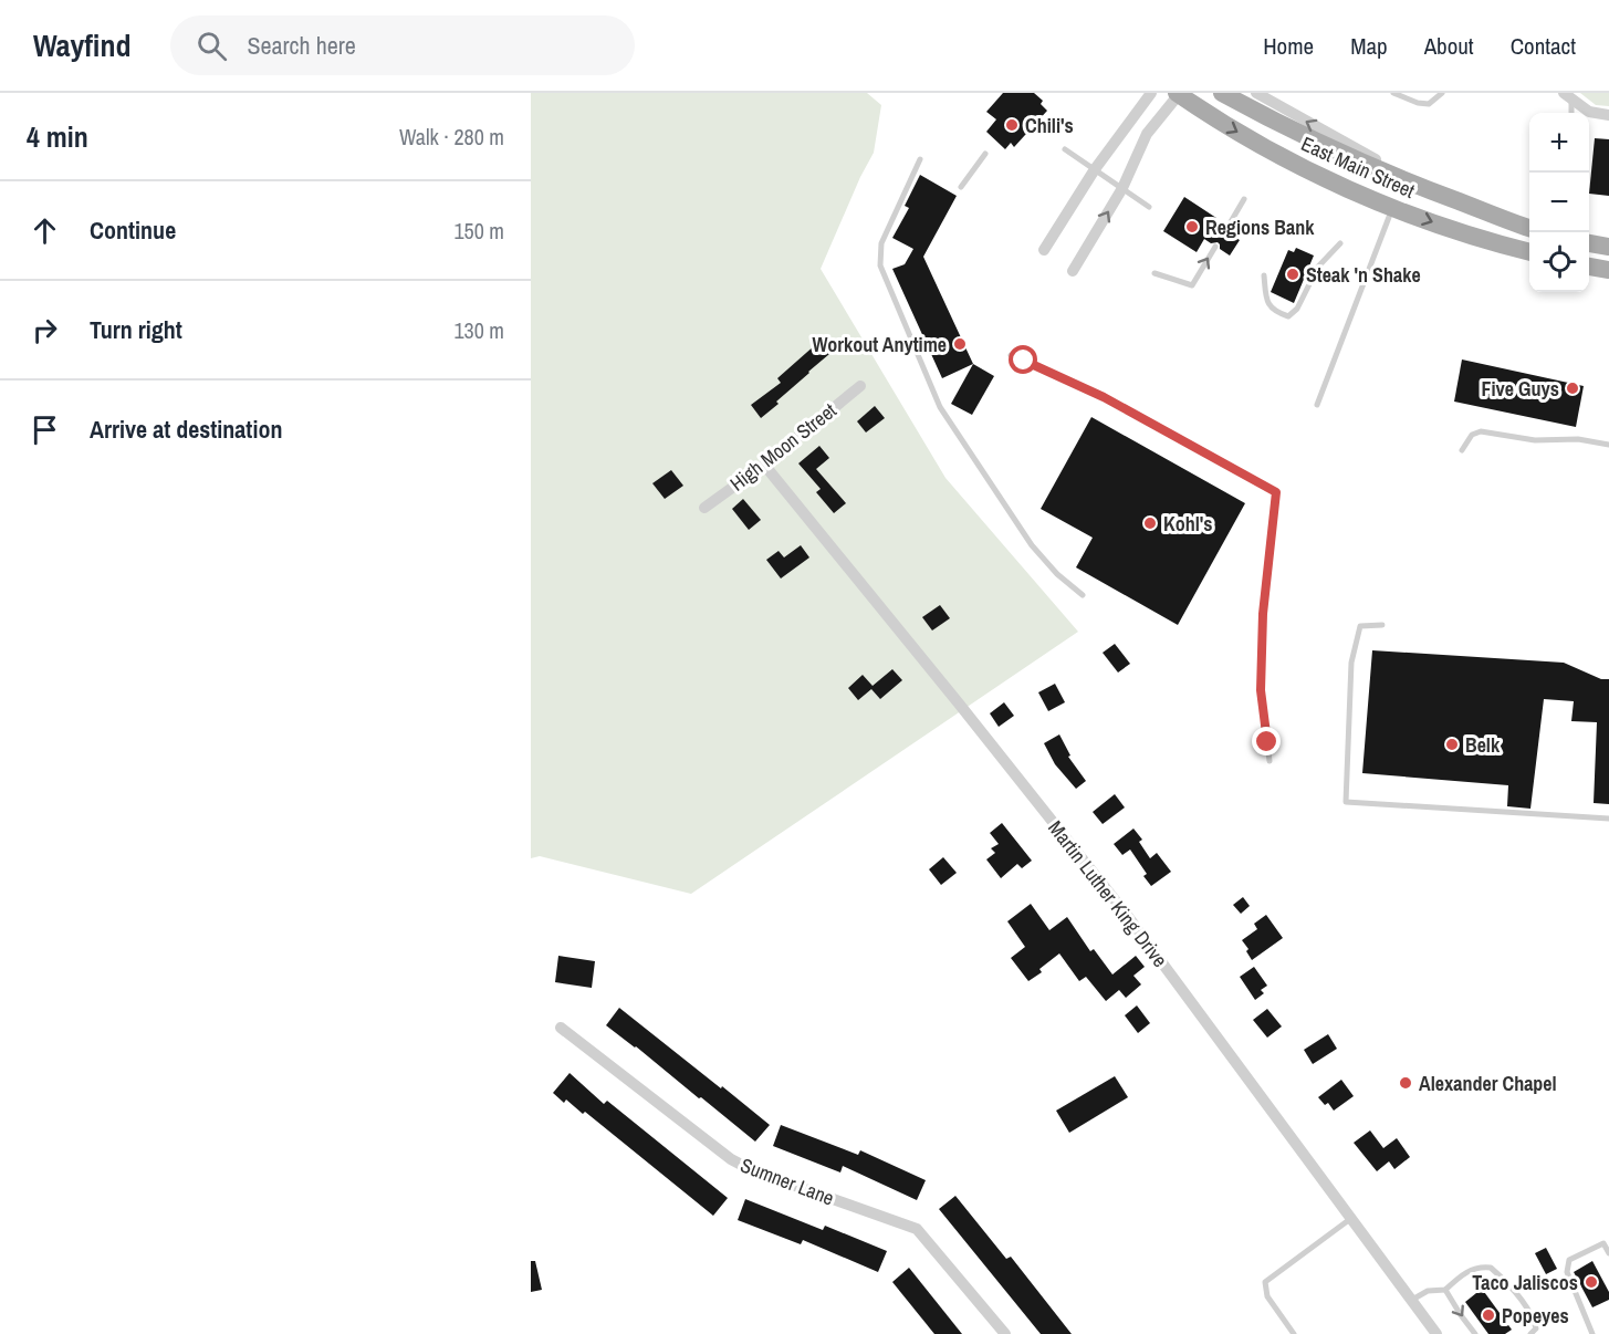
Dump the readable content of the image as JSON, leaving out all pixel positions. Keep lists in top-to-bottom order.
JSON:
{
  "streets": {
    "main road": ["East Main Street"],
    "street": ["High Moon Street", "Martin Luther King Drive", "Sumner Lane"]
  },
  "crossings": [
    ["High Moon Street", "Martin Luther King Drive"]
  ],
  "places": [
    "Chili's",
    "Regions Bank",
    "Steak 'n Shake",
    "Workout Anytime",
    "Five Guys",
    "Kohl's",
    "Belk",
    "Alexander Chapel",
    "Taco Jaliscos",
    "Popeyes"
  ],
  "page": {
    "header": "Wayfind",
    "search": "Search here",
    "nav": [
      "Home",
      "Map",
      "About",
      "Contact"
    ],
    "heading": ["4 min", "Walk · 280 m"],
    "map_buttons": ["+", "−"],
    "list": [
      ["Continue", "150 m"],
      ["Turn right", "130 m"],
      "Arrive at destination"
    ]
  }
}
